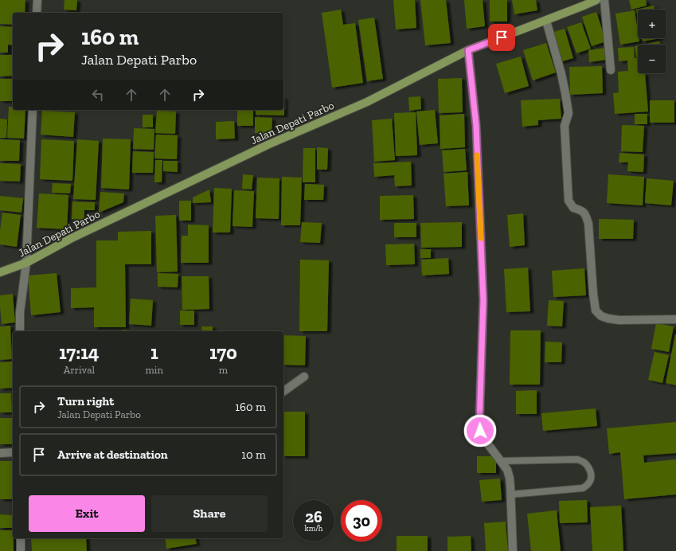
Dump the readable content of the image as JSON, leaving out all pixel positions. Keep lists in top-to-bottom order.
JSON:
{
  "streets": {
    "main road": ["Jalan Depati Parbo"]
  },
  "page": {
    "map_buttons": ["+", "−"],
    "turn": ["160 m", "Jalan Depati Parbo"],
    "eta": [
      "17:14",
      "Arrival",
      "1",
      "min",
      "170",
      "m"
    ],
    "list": [
      {
        "name": "Turn right",
        "note": "Jalan Depati Parbo",
        "value": "160 m"
      },
      {
        "name": "Arrive at destination",
        "value": "10 m"
      }
    ],
    "buttons": ["Exit", "Share"],
    "speed": "26 km/h",
    "limit": "30"
  }
}
